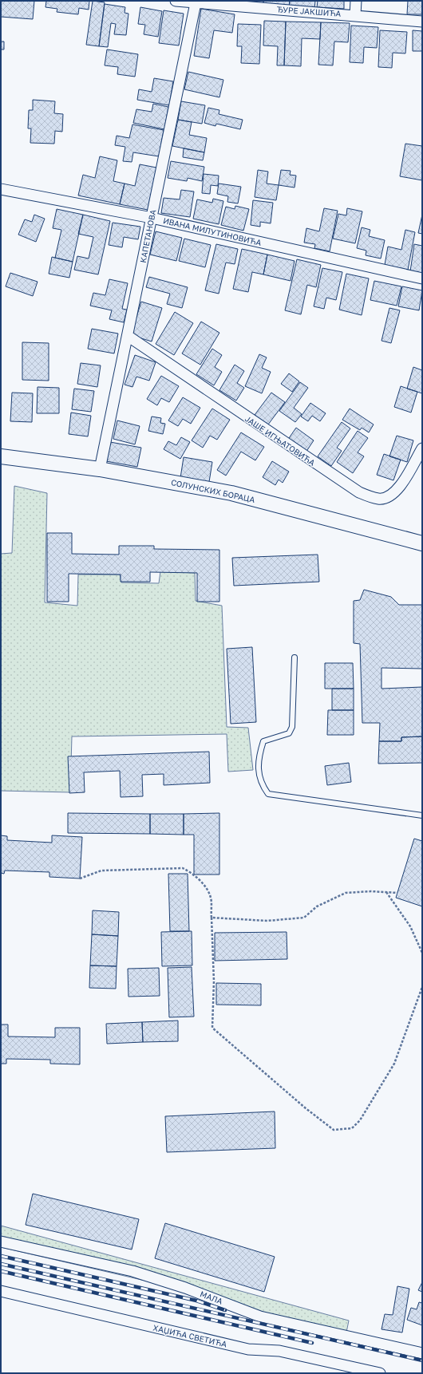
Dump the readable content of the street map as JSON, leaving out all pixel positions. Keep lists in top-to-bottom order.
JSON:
{
  "streets": {
    "street": [
      "ЂУРЕ ЈАКШИЋА",
      "ИВАНА МИЛУТИНОВИЋА",
      "КАПЕТАНОВА",
      "ЈАШЕ ИГЊАТОВИЋА",
      "СОЛУНСКИХ БОРАЦА",
      "МАЛА",
      "ХАЏИЋА СВЕТИЋА"
    ]
  },
  "crossings": [
    ["ЂУРЕ ЈАКШИЋА", "КАПЕТАНОВА"],
    ["ИВАНА МИЛУТИНОВИЋА", "КАПЕТАНОВА"],
    ["КАПЕТАНОВА", "ЈАШЕ ИГЊАТОВИЋА"],
    ["КАПЕТАНОВА", "СОЛУНСКИХ БОРАЦА"]
  ]
}
